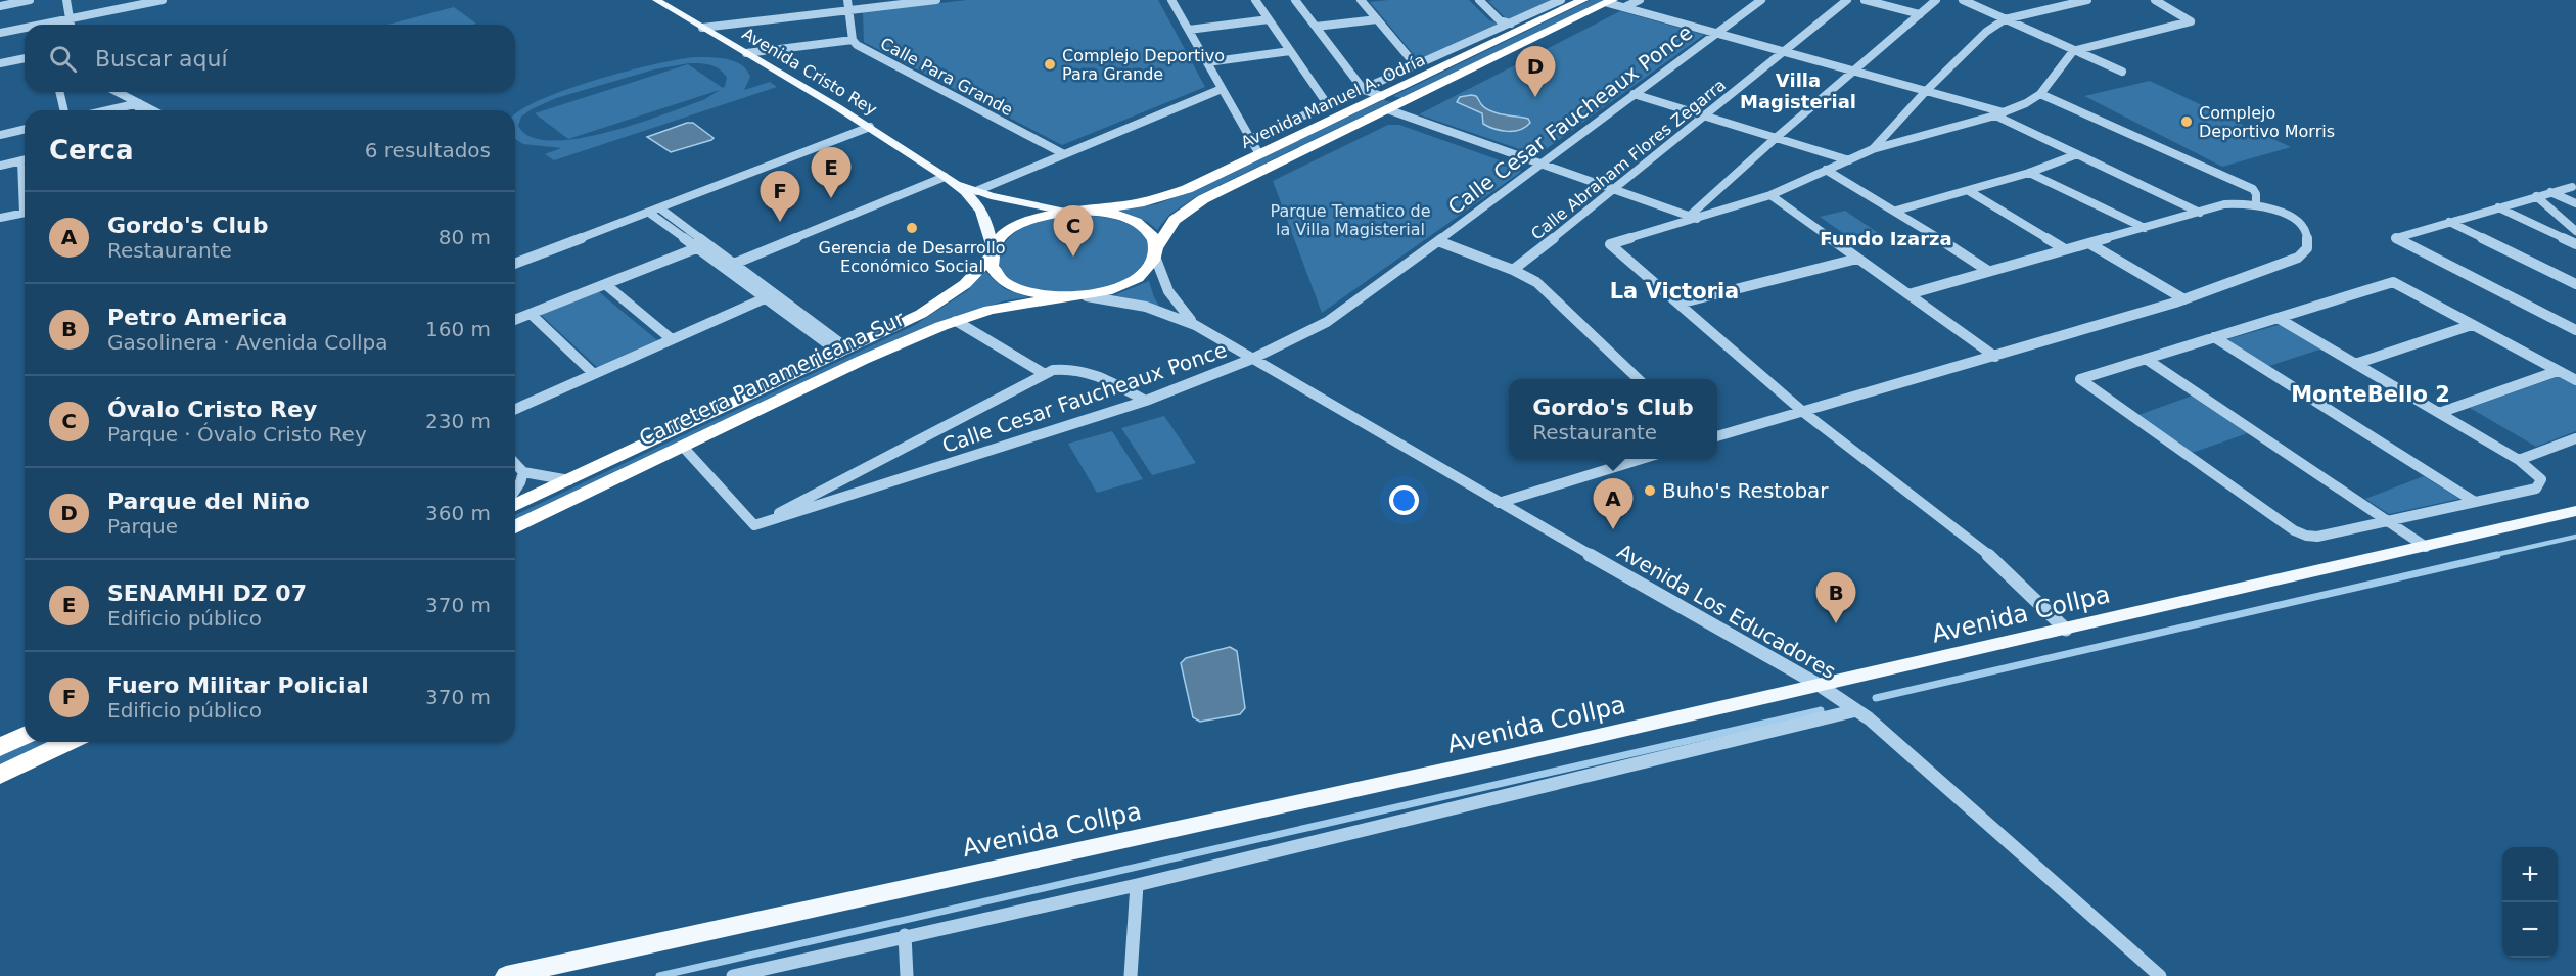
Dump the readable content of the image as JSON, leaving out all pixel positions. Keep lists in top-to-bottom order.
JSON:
{
  "streets": {
    "highway": ["Avenida Manuel A. Odría", "Carretera Panamericana Sur"],
    "main road": ["Avenida Cristo Rey", "Avenida Collpa"],
    "street": [
      "Calle Para Grande",
      "Calle Cesar Faucheaux Ponce",
      "Calle Abraham Flores Zegarra",
      "Avenida Los Educadores"
    ]
  },
  "crossings": [
    ["Avenida Cristo Rey", "Carretera Panamericana Sur"],
    ["Avenida Manuel A. Odría", "Carretera Panamericana Sur"],
    ["Avenida Manuel A. Odría", "Avenida Los Educadores"],
    ["Calle Cesar Faucheaux Ponce", "Avenida Los Educadores"],
    ["Avenida Los Educadores", "Avenida Collpa"]
  ],
  "districts": [
    "Villa Magisterial",
    "Fundo Izarza",
    "La Victoria",
    "MonteBello 2"
  ],
  "parks": ["Parque Tematico de la Villa Magisterial"],
  "places": [
    "Complejo Deportivo Para Grande",
    "Complejo Deportivo Morris",
    "Gerencia de Desarrollo Económico Social",
    "Buho's Restobar"
  ],
  "page": {
    "search": "Buscar aquí",
    "pins": [
      "D",
      "E",
      "F",
      "C",
      "A",
      "B"
    ],
    "heading": ["Cerca", "6 resultados"],
    "list": [
      {
        "mark": "A",
        "name": "Gordo's Club",
        "note": "Restaurante",
        "value": "80 m"
      },
      {
        "mark": "B",
        "name": "Petro America",
        "note": "Gasolinera · Avenida Collpa",
        "value": "160 m"
      },
      {
        "mark": "C",
        "name": "Óvalo Cristo Rey",
        "note": "Parque · Óvalo Cristo Rey",
        "value": "230 m"
      },
      {
        "mark": "D",
        "name": "Parque del Niño",
        "note": "Parque",
        "value": "360 m"
      },
      {
        "mark": "E",
        "name": "SENAMHI DZ 07",
        "note": "Edificio público",
        "value": "370 m"
      },
      {
        "mark": "F",
        "name": "Fuero Militar Policial",
        "note": "Edificio público",
        "value": "370 m"
      }
    ],
    "popup": ["Gordo's Club", "Restaurante"],
    "map_buttons": ["+", "−"]
  }
}
